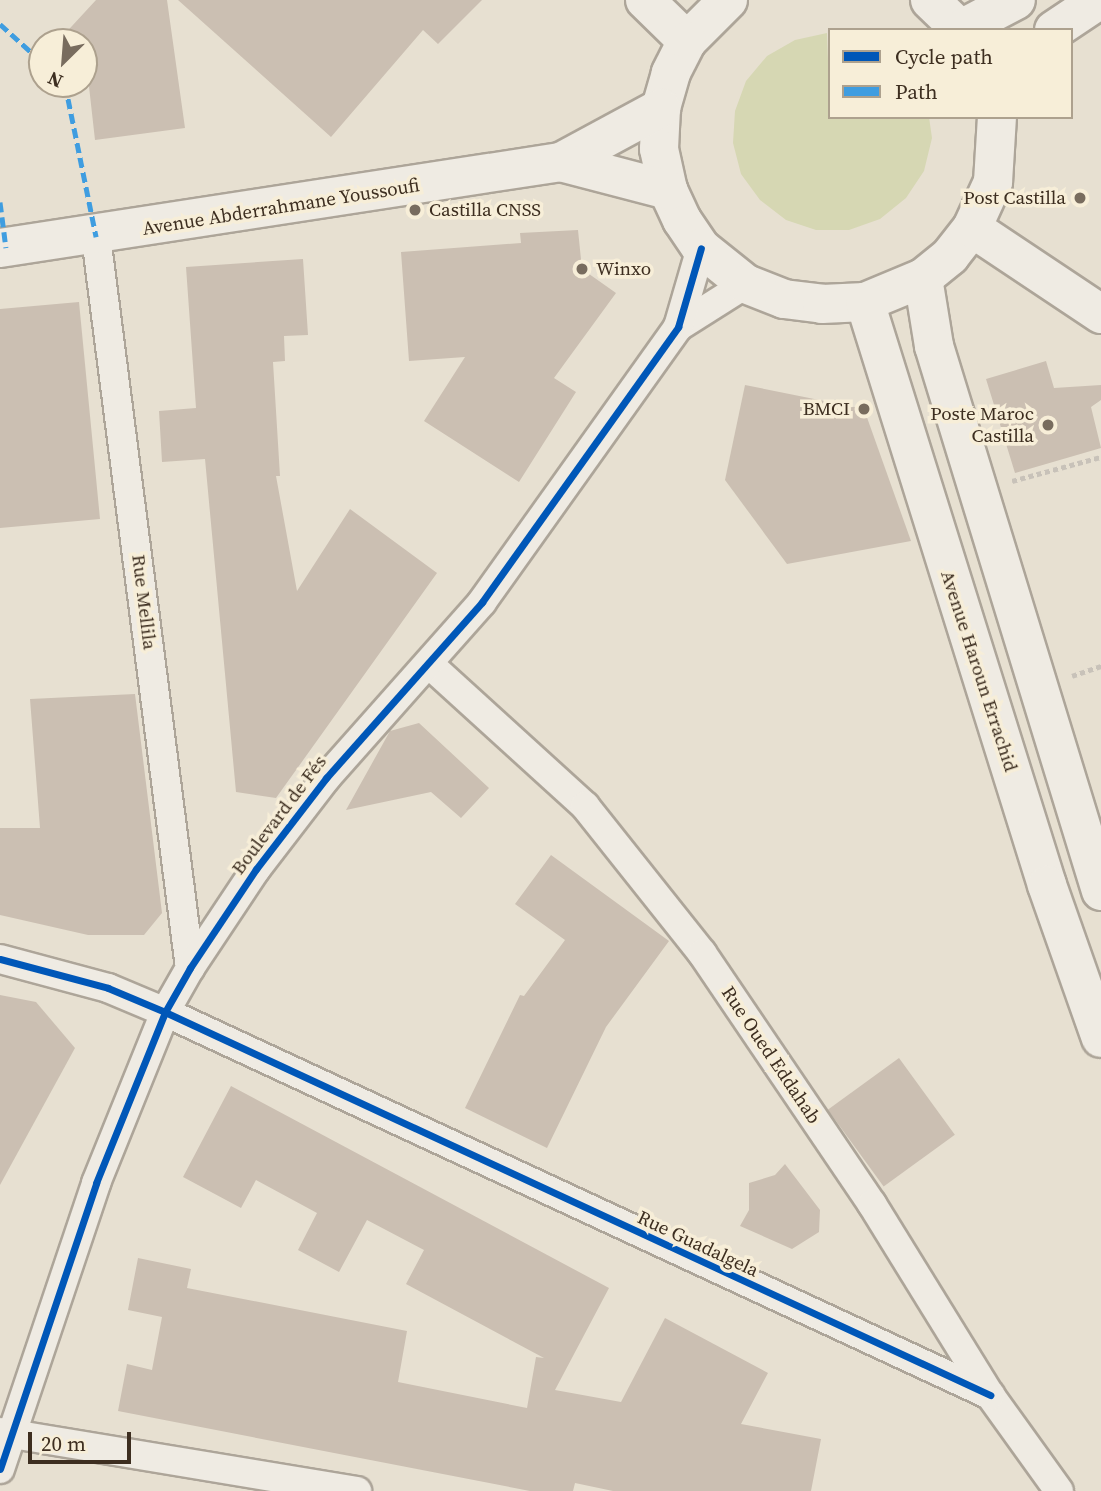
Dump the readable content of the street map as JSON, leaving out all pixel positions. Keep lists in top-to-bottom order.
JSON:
{
  "streets": {
    "main road": ["Avenue Abderrahmane Youssoufi", "Avenue Haroun Errachid"],
    "street": [
      "Rue Mellila",
      "Boulevard de Fés",
      "Rue Oued Eddahab",
      "Rue Guadalgela"
    ]
  },
  "crossings": [
    ["Avenue Abderrahmane Youssoufi", "Rue Mellila"],
    ["Rue Mellila", "Boulevard de Fés"],
    ["Boulevard de Fés", "Rue Oued Eddahab"],
    ["Boulevard de Fés", "Rue Guadalgela"],
    ["Rue Oued Eddahab", "Rue Guadalgela"]
  ],
  "places": [
    "Post Castilla",
    "Castilla CNSS",
    "Winxo",
    "BMCI",
    "Poste Maroc Castilla"
  ],
  "legend": ["Cycle path", "Path"],
  "scale_bar": "20 m",
  "north": "bottom left"
}
